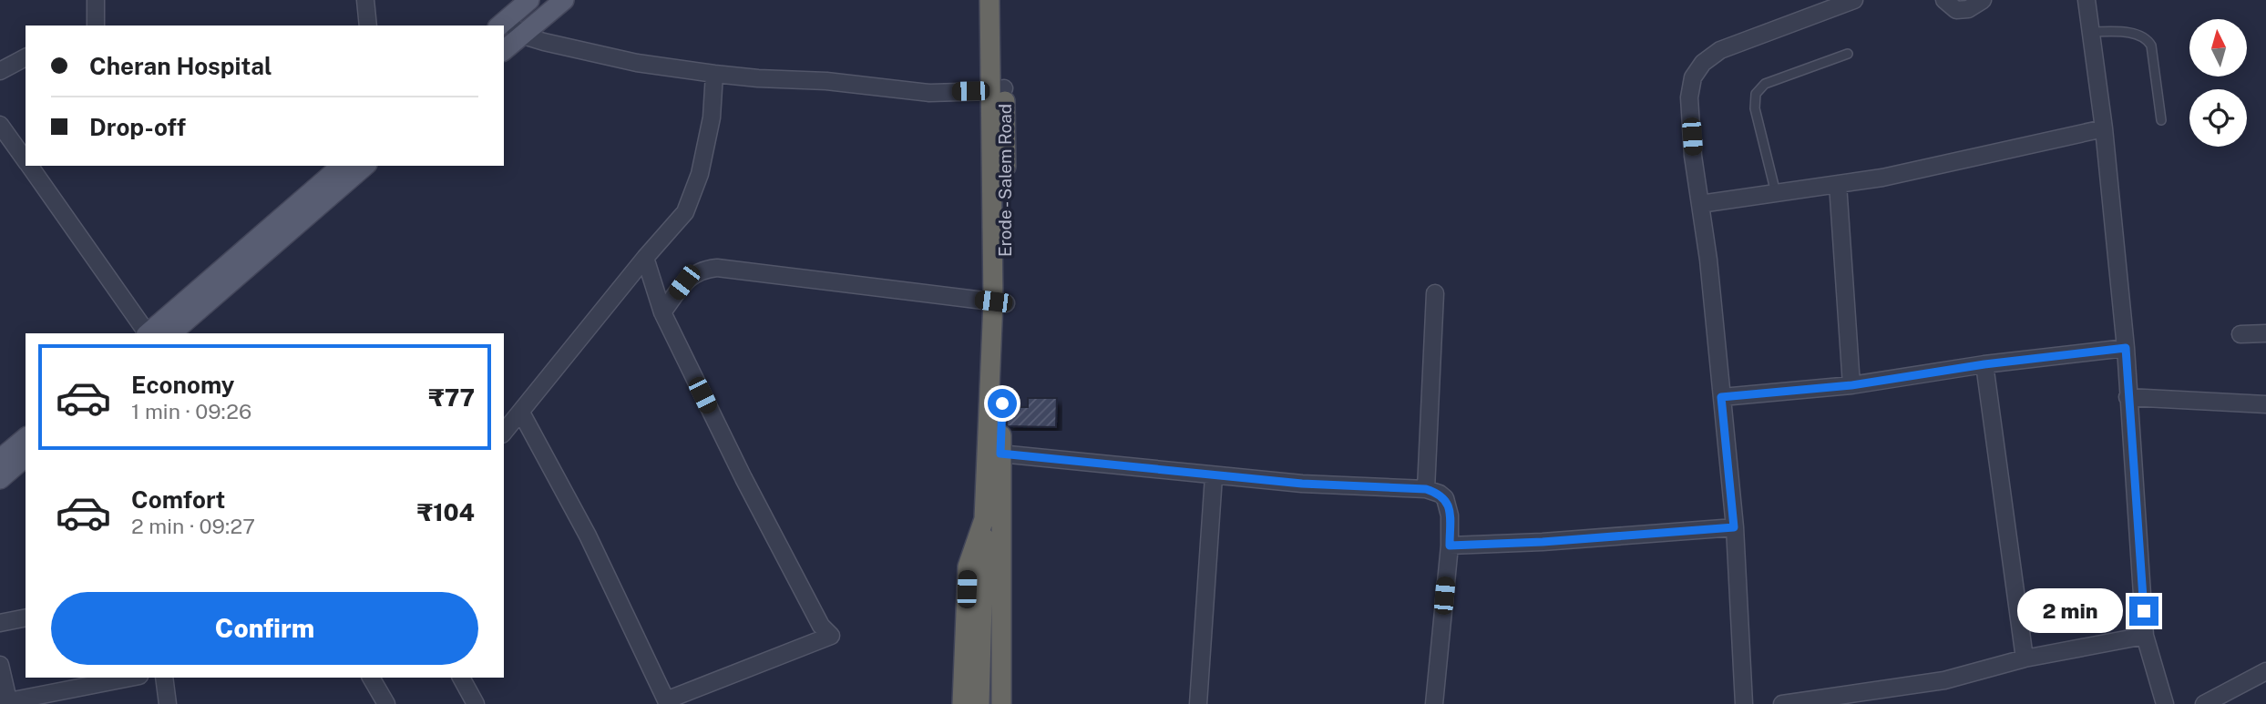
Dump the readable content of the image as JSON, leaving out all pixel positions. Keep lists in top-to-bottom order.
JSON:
{
  "streets": {
    "highway": ["Erode - Salem Road"]
  },
  "north": "top",
  "page": {
    "banner": ["Cheran Hospital", "Drop-off"],
    "list": [
      {
        "name": "Economy",
        "note": "1 min · 09:26",
        "value": "₹77"
      },
      {
        "name": "Comfort",
        "note": "2 min · 09:27",
        "value": "₹104"
      }
    ],
    "buttons": "Confirm",
    "bubble": "2 min"
  }
}
